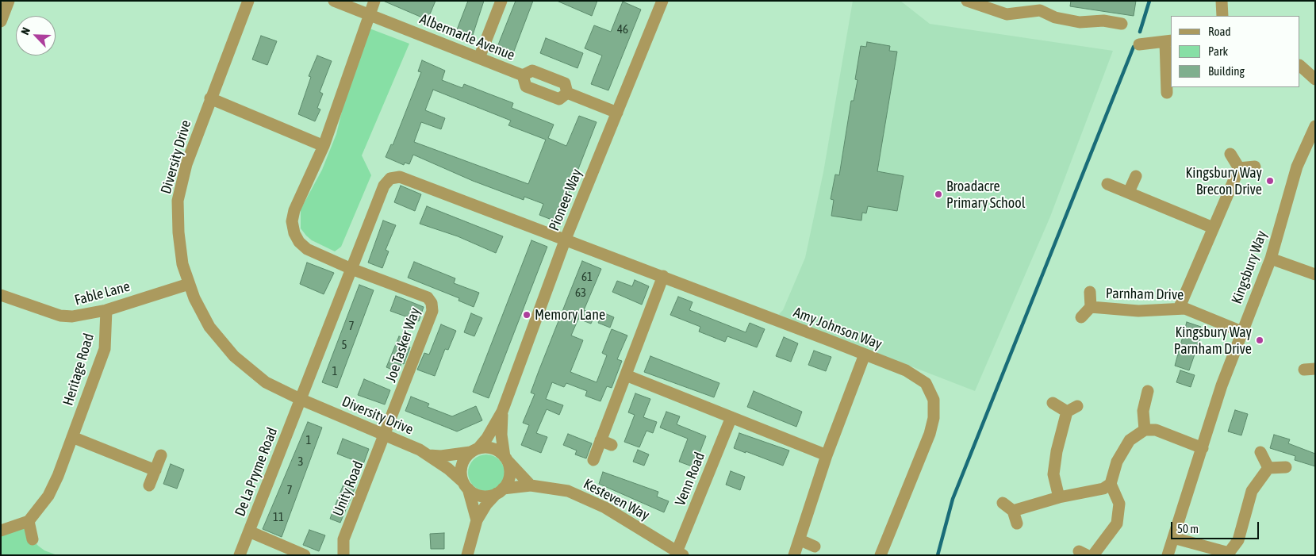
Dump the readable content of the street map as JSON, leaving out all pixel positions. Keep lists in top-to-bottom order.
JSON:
{
  "streets": {
    "street": [
      "Albermarle Avenue",
      "Diversity Drive",
      "Pioneer Way",
      "Kingsbury Way",
      "Fable Lane",
      "Parnham Drive",
      "Amy Johnson Way",
      "Joe Tasker Way",
      "Heritage Road",
      "De La Pryme Road",
      "Venn Road",
      "Unity Road",
      "Kesteven Way"
    ]
  },
  "crossings": [
    ["Albermarle Avenue", "Pioneer Way"],
    ["Diversity Drive", "Pioneer Way"],
    ["Diversity Drive", "Fable Lane"],
    ["Diversity Drive", "Joe Tasker Way"],
    ["Diversity Drive", "De La Pryme Road"],
    ["Diversity Drive", "Unity Road"],
    ["Diversity Drive", "Kesteven Way"],
    ["Pioneer Way", "Amy Johnson Way"],
    ["Pioneer Way", "Kesteven Way"],
    ["Kingsbury Way", "Parnham Drive"],
    ["Fable Lane", "Heritage Road"],
    ["Joe Tasker Way", "Unity Road"],
    ["Venn Road", "Kesteven Way"]
  ],
  "places": [
    "Kingsbury Way Brecon Drive",
    "Broadacre Primary School",
    "Memory Lane",
    "Kingsbury Way Parnham Drive"
  ],
  "house_numbers": [
    "46",
    "61",
    "63",
    "7",
    "5",
    "1",
    "1",
    "3",
    "7",
    "11"
  ],
  "legend": ["Road", "Park", "Building"],
  "scale_bar": "50 m",
  "north": "top left"
}
